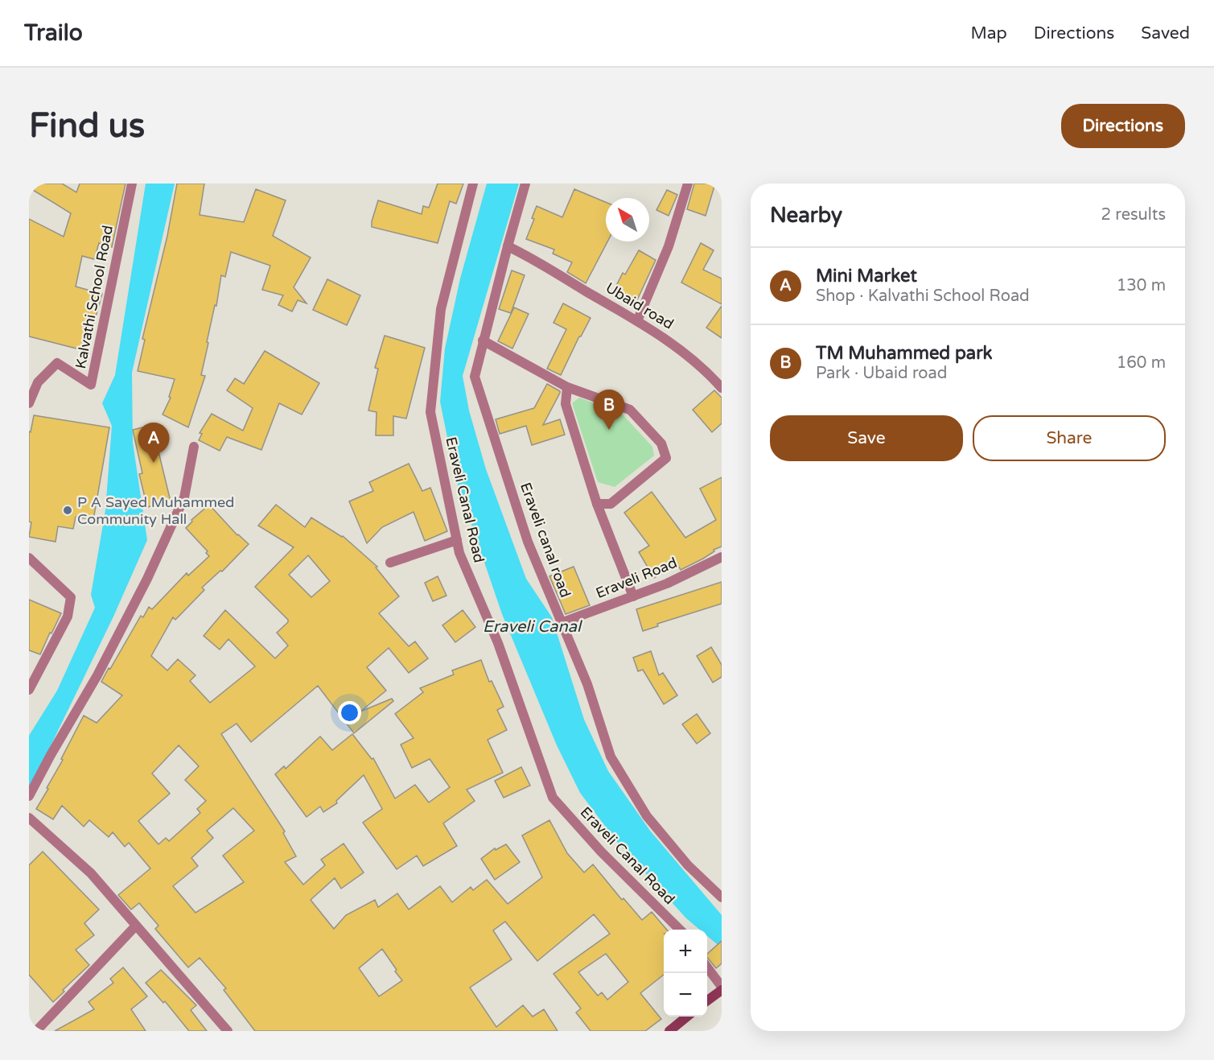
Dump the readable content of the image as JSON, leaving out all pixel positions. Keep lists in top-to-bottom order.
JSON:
{
  "streets": {
    "street": [
      "Kalvathi School Road",
      "Ubaid road",
      "Eraveli Canal Road",
      "Eraveli canal road",
      "Eraveli Road"
    ]
  },
  "crossings": [
    ["Ubaid road", "Eraveli canal road"],
    ["Eraveli canal road", "Eraveli Road"]
  ],
  "water": ["Eraveli Canal"],
  "places": ["P A Sayed Muhammed Community Hall"],
  "north": "top left",
  "page": {
    "header": "Trailo",
    "nav": ["Map", "Directions", "Saved"],
    "buttons": [
      "Directions",
      ["Save", "Share"]
    ],
    "title": "Find us",
    "heading": ["Nearby", "2 results"],
    "list": [
      {
        "mark": "A",
        "name": "Mini Market",
        "note": "Shop · Kalvathi School Road",
        "value": "130 m"
      },
      {
        "mark": "B",
        "name": "TM Muhammed park",
        "note": "Park · Ubaid road",
        "value": "160 m"
      }
    ],
    "pins": ["B", "A"],
    "map_buttons": ["+", "−"]
  }
}
